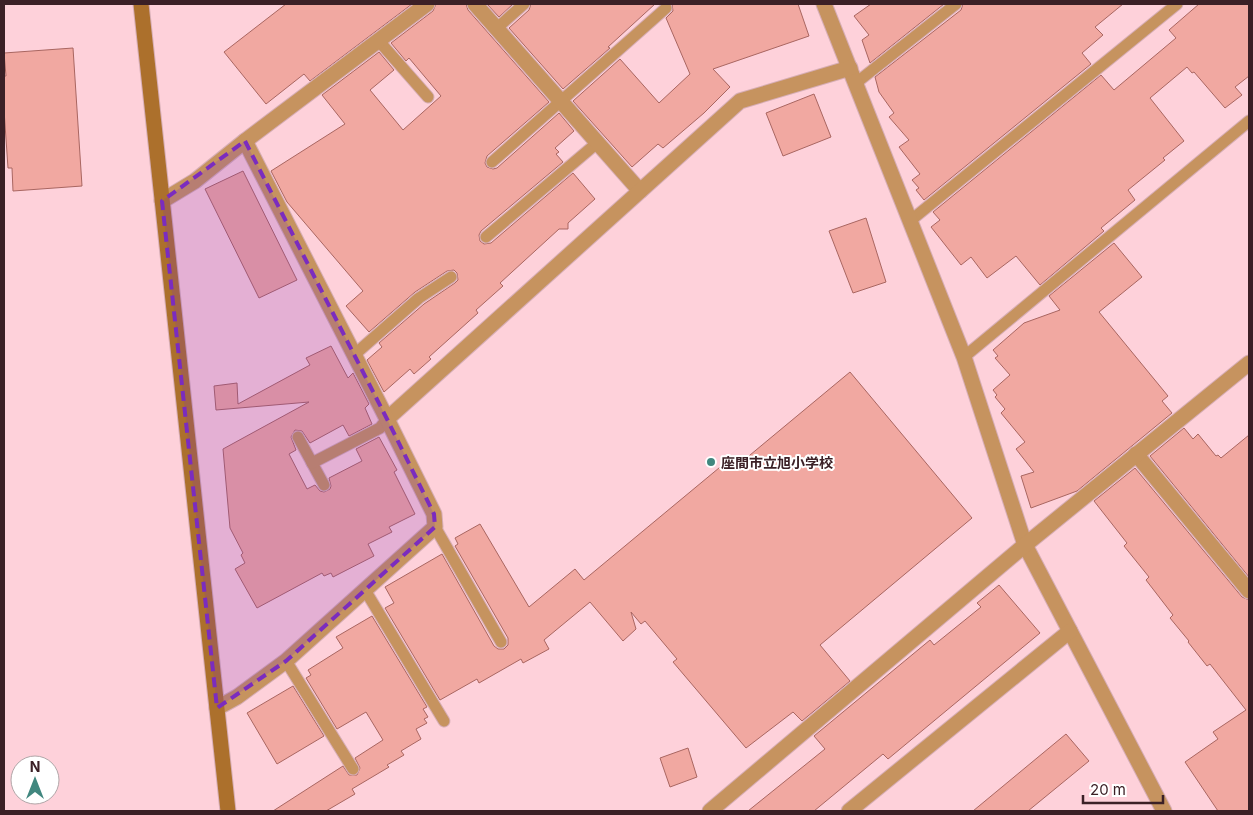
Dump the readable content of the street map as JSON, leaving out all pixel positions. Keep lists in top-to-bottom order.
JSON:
{
  "places": ["座間市立旭小学校"],
  "scale_bar": "20 m",
  "north": "top"
}
